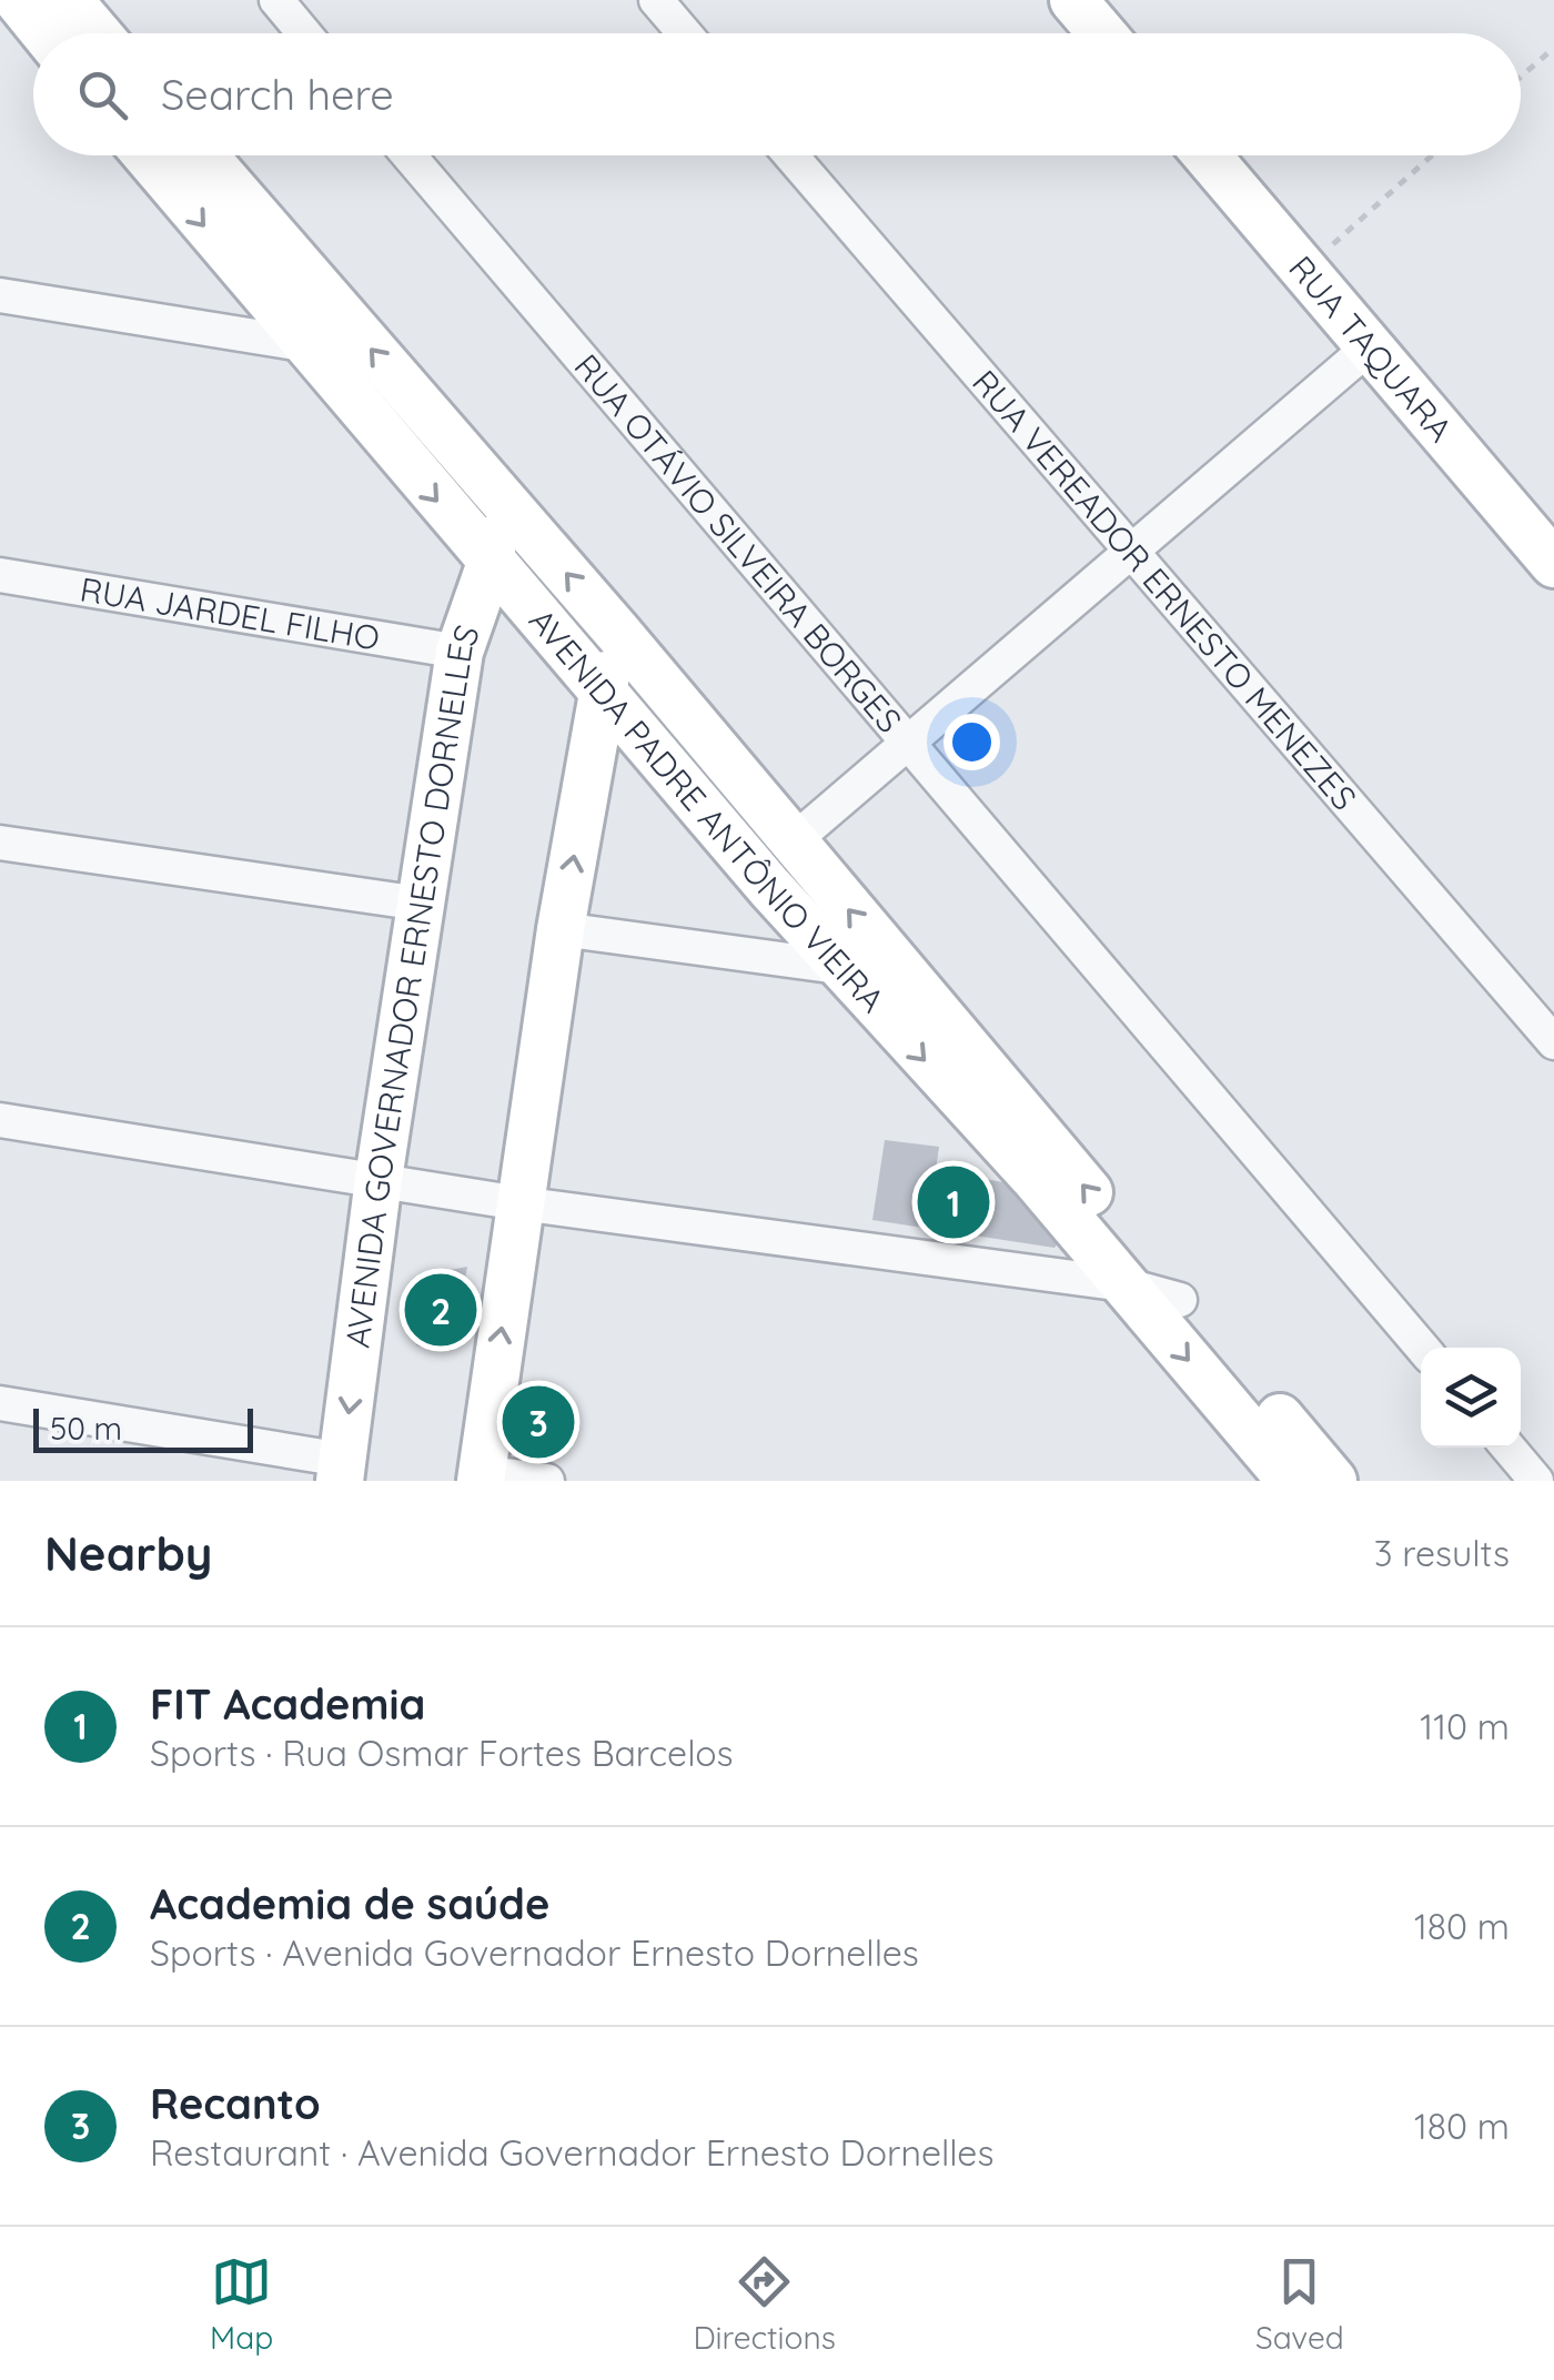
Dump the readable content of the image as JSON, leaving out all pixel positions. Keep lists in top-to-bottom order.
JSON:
{
  "streets": {
    "main road": ["RUA TAQUARA", "AVENIDA PADRE ANTÔNIO VIEIRA", "AVENIDA GOVERNADOR ERNESTO DORNELLES"],
    "street": ["RUA OTÁVIO SILVEIRA BORGES", "RUA VEREADOR ERNESTO MENEZES", "RUA JARDEL FILHO"]
  },
  "crossings": [
    ["RUA JARDEL FILHO", "AVENIDA GOVERNADOR ERNESTO DORNELLES"],
    ["AVENIDA PADRE ANTÔNIO VIEIRA", "AVENIDA GOVERNADOR ERNESTO DORNELLES"]
  ],
  "scale_bar": "50 m",
  "page": {
    "search": "Search here",
    "pins": ["1", "2", "3"],
    "scale": "50 m",
    "heading": ["Nearby", "3 results"],
    "list": [
      {
        "mark": "1",
        "name": "FIT Academia",
        "note": "Sports · Rua Osmar Fortes Barcelos",
        "value": "110 m"
      },
      {
        "mark": "2",
        "name": "Academia de saúde",
        "note": "Sports · Avenida Governador Ernesto Dornelles",
        "value": "180 m"
      },
      {
        "mark": "3",
        "name": "Recanto",
        "note": "Restaurant · Avenida Governador Ernesto Dornelles",
        "value": "180 m"
      }
    ],
    "nav": ["Map", "Directions", "Saved"]
  }
}
